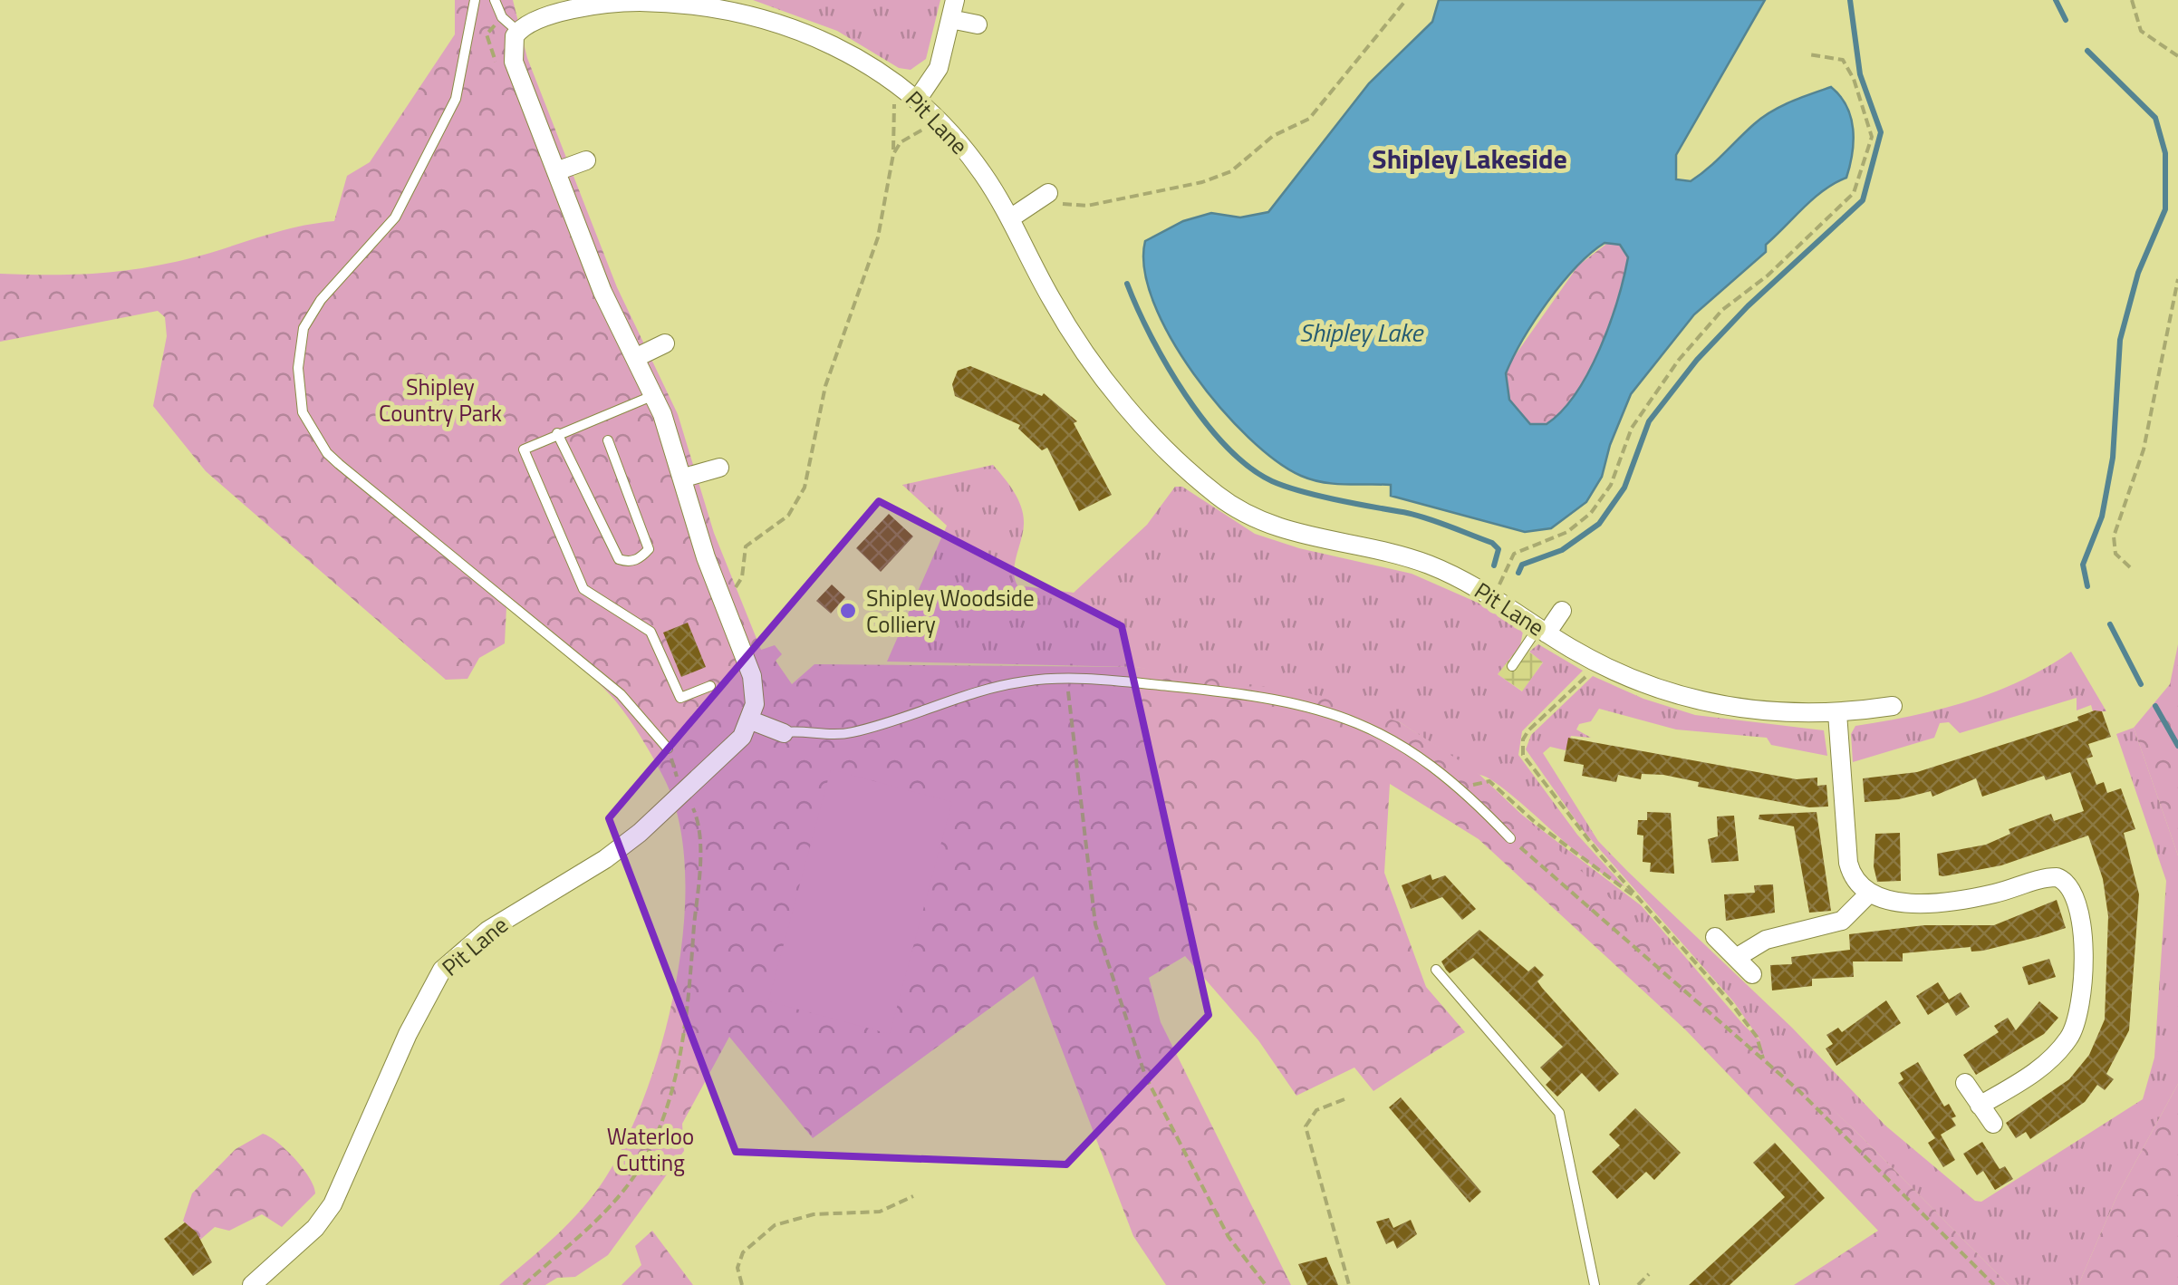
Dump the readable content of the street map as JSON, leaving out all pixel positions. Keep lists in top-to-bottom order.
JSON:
{
  "streets": {
    "street": ["Pit Lane"]
  },
  "districts": ["Shipley Lakeside"],
  "water": ["Shipley Lake"],
  "parks": ["Shipley Country Park", "Waterloo Cutting"],
  "places": ["Shipley Woodside Colliery"]
}
